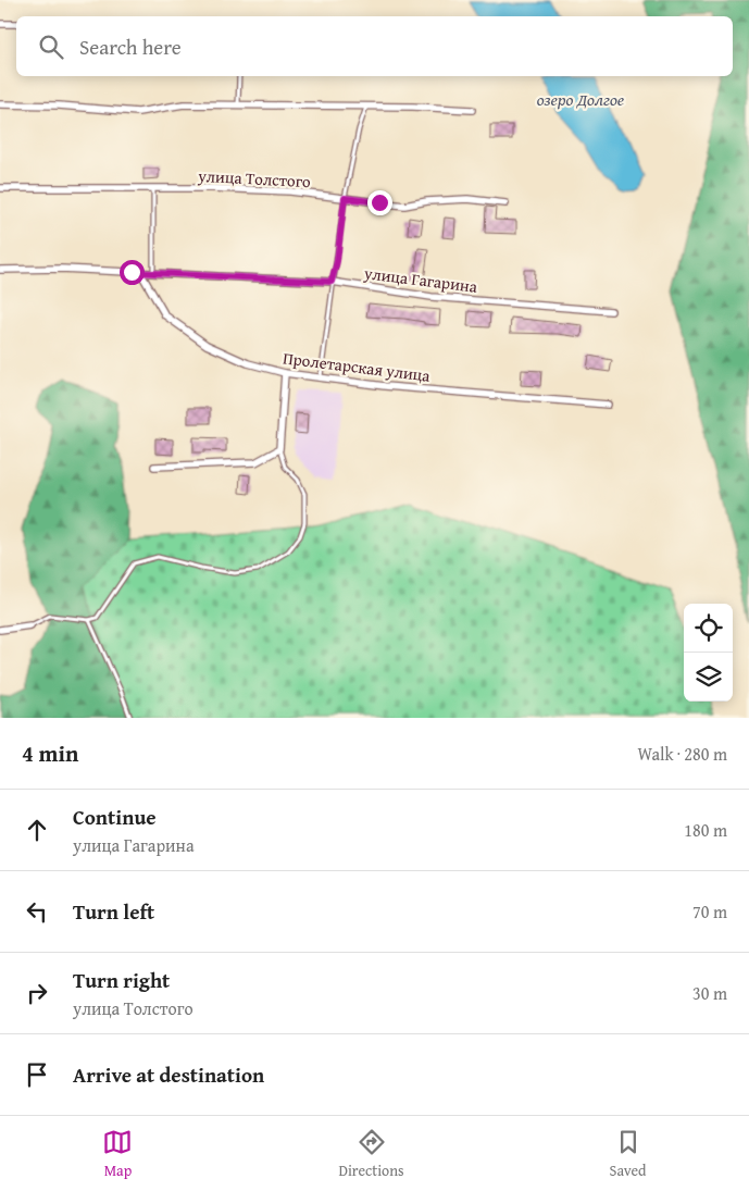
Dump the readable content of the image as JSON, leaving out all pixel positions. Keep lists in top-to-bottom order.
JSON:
{
  "streets": {
    "street": ["улица Толстого", "улица Гагарина", "Пролетарская улица"]
  },
  "crossings": [
    ["улица Гагарина", "Пролетарская улица"]
  ],
  "water": ["озеро Долгое"],
  "page": {
    "search": "Search here",
    "heading": ["4 min", "Walk · 280 m"],
    "list": [
      ["Continue", "улица Гагарина", "180 m"],
      ["Turn left", "70 m"],
      ["Turn right", "улица Толстого", "30 m"],
      "Arrive at destination"
    ],
    "nav": ["Map", "Directions", "Saved"]
  }
}
